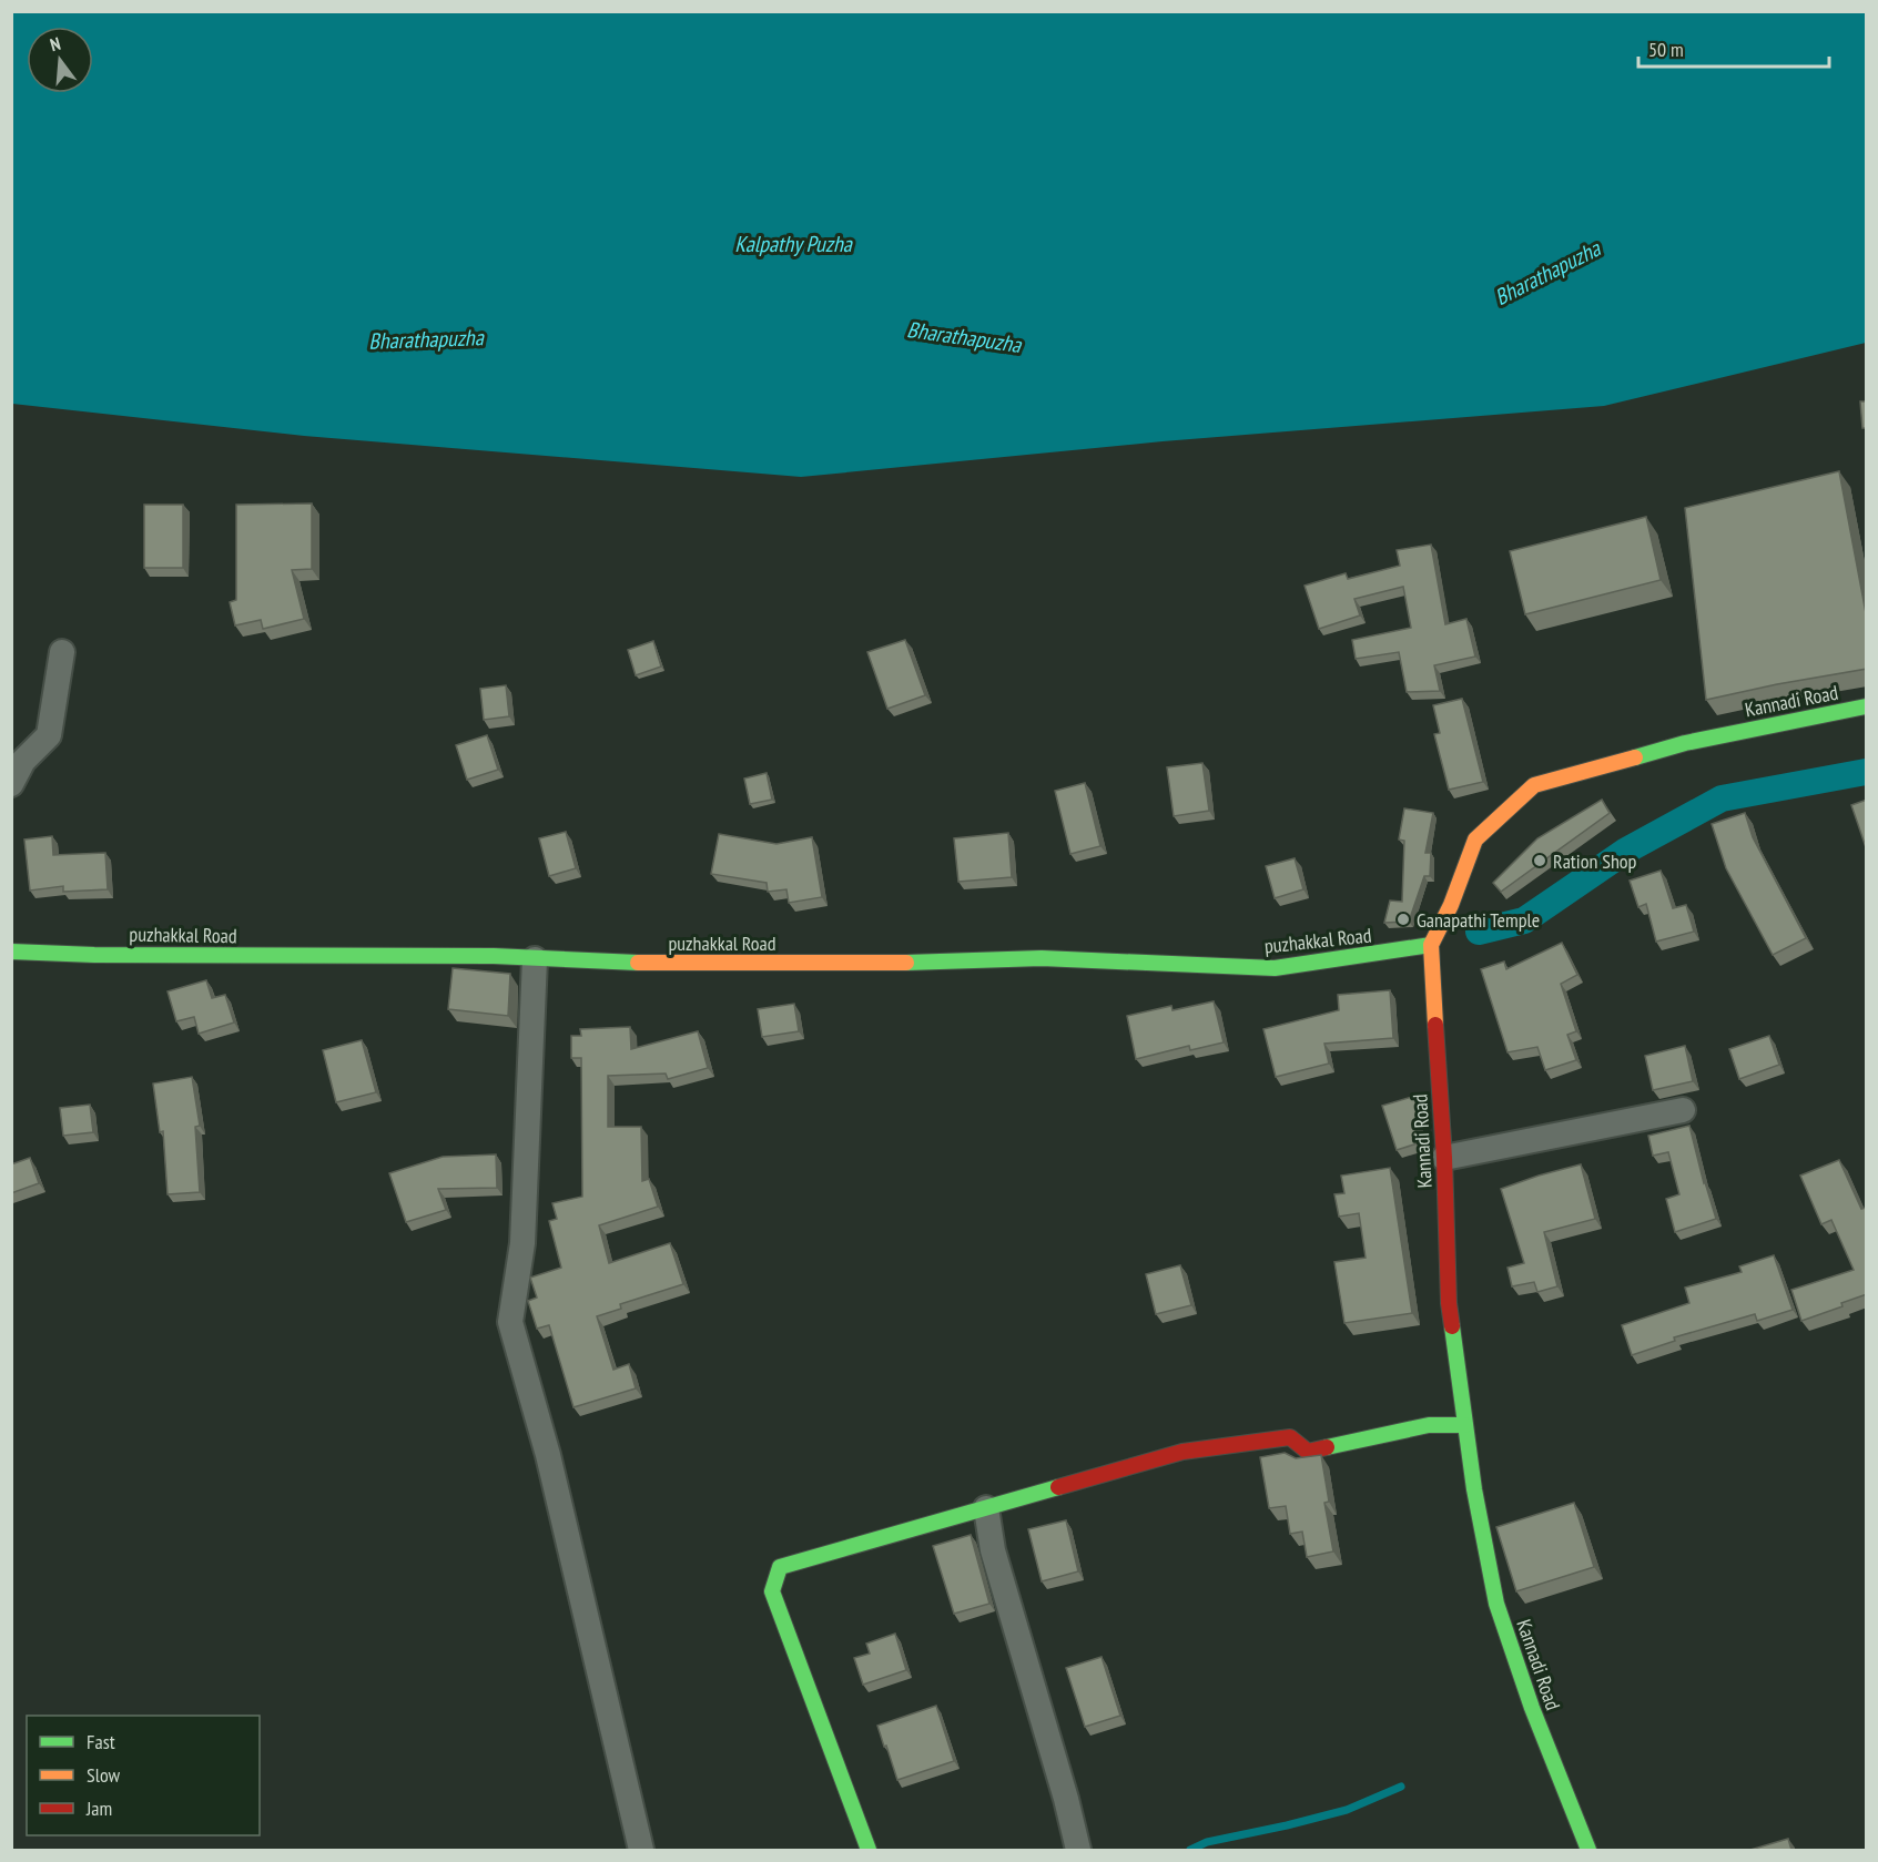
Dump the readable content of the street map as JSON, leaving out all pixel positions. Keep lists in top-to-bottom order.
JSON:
{
  "streets": {
    "street": ["Kannadi Road", "puzhakkal Road"]
  },
  "crossings": [
    ["Kannadi Road", "puzhakkal Road"]
  ],
  "water": ["Kalpathy Puzha", "Bharathapuzha"],
  "places": ["Ration Shop", "Ganapathi Temple"],
  "legend": ["Fast", "Slow", "Jam"],
  "scale_bar": "50 m",
  "north": "top"
}
